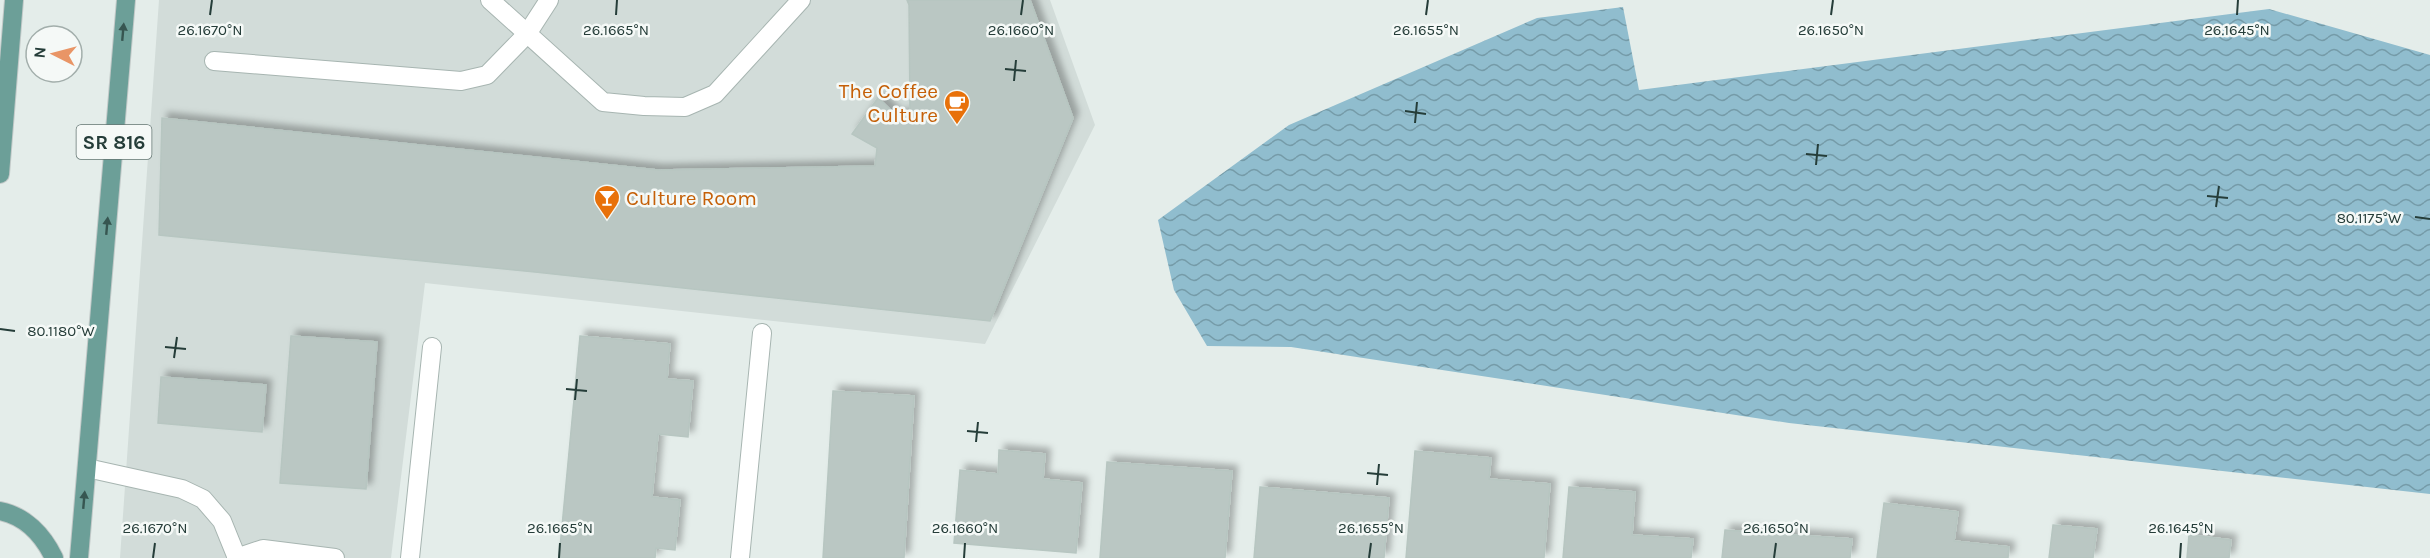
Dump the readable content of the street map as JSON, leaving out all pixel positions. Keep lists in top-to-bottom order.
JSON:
{
  "streets": {
    "main road": ["SR 816"]
  },
  "places": {
    "cafe": ["The Coffee Culture"],
    "bar": ["Culture Room"]
  },
  "north": "left",
  "coordinates": [
    "26.1670°N",
    "26.1665°N",
    "26.1660°N",
    "26.1655°N",
    "26.1650°N",
    "26.1645°N",
    "80.1175°W",
    "80.1180°W"
  ]
}
